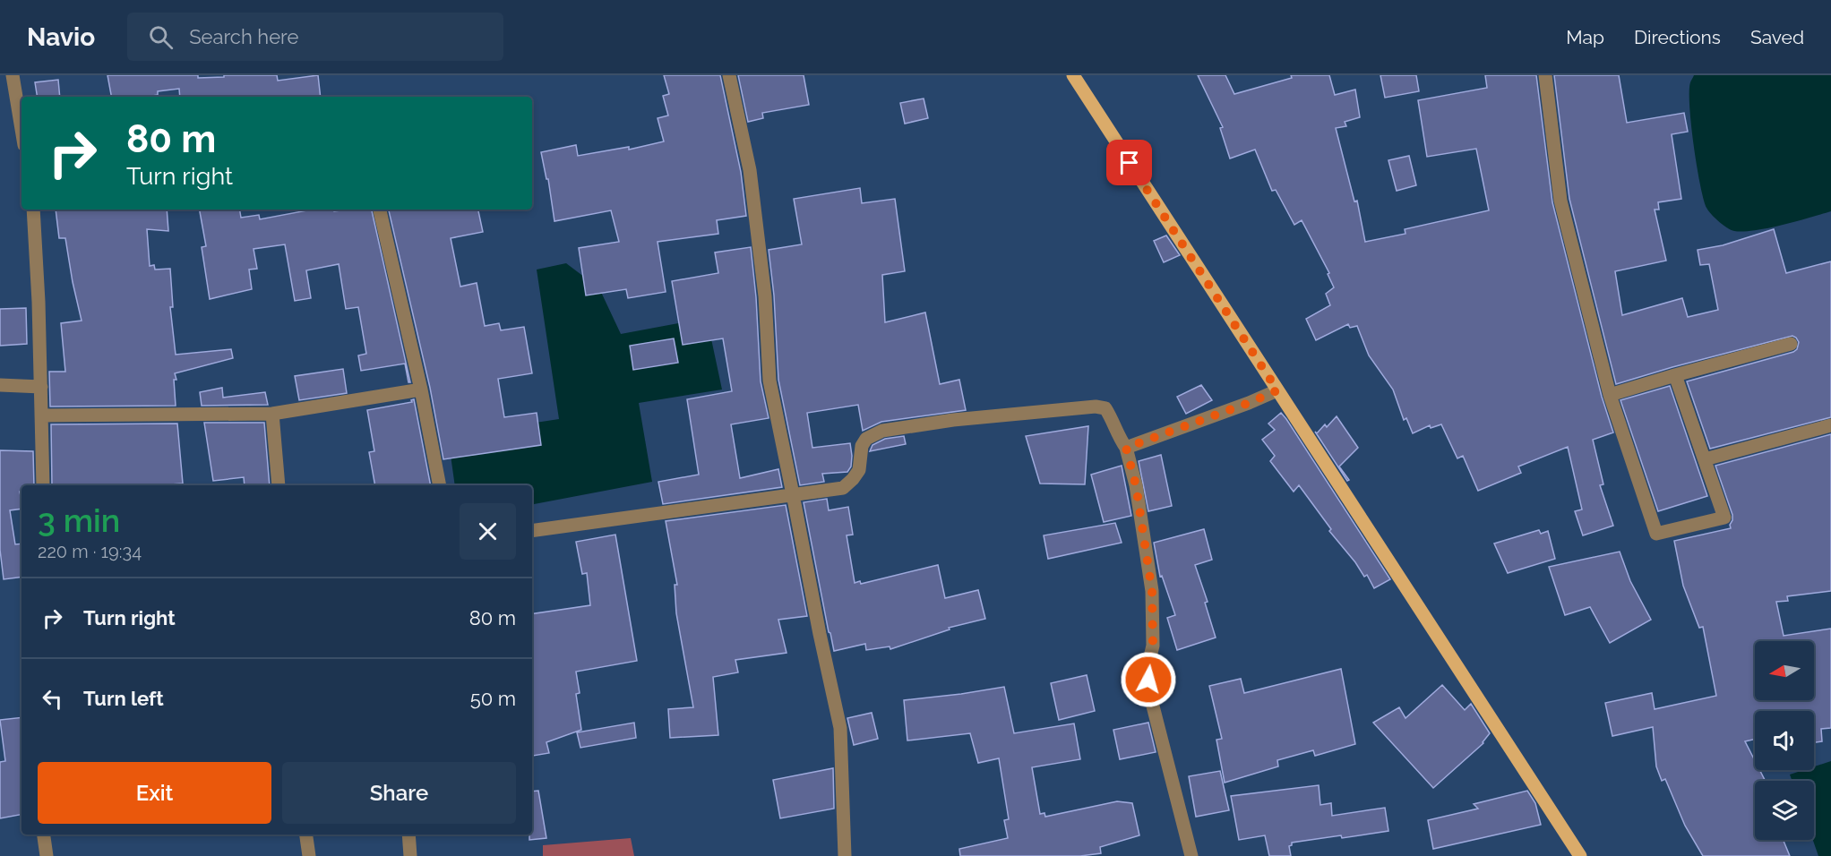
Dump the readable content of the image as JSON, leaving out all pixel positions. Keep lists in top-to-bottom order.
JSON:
{
  "north": "left",
  "page": {
    "header": "Navio",
    "search": "Search here",
    "nav": ["Map", "Directions", "Saved"],
    "turn": ["80 m", "Turn right"],
    "heading": ["3 min", "220 m · 19:34"],
    "list": [
      {
        "name": "Turn right",
        "value": "80 m"
      },
      {
        "name": "Turn left",
        "value": "50 m"
      }
    ],
    "buttons": ["Exit", "Share"]
  }
}
